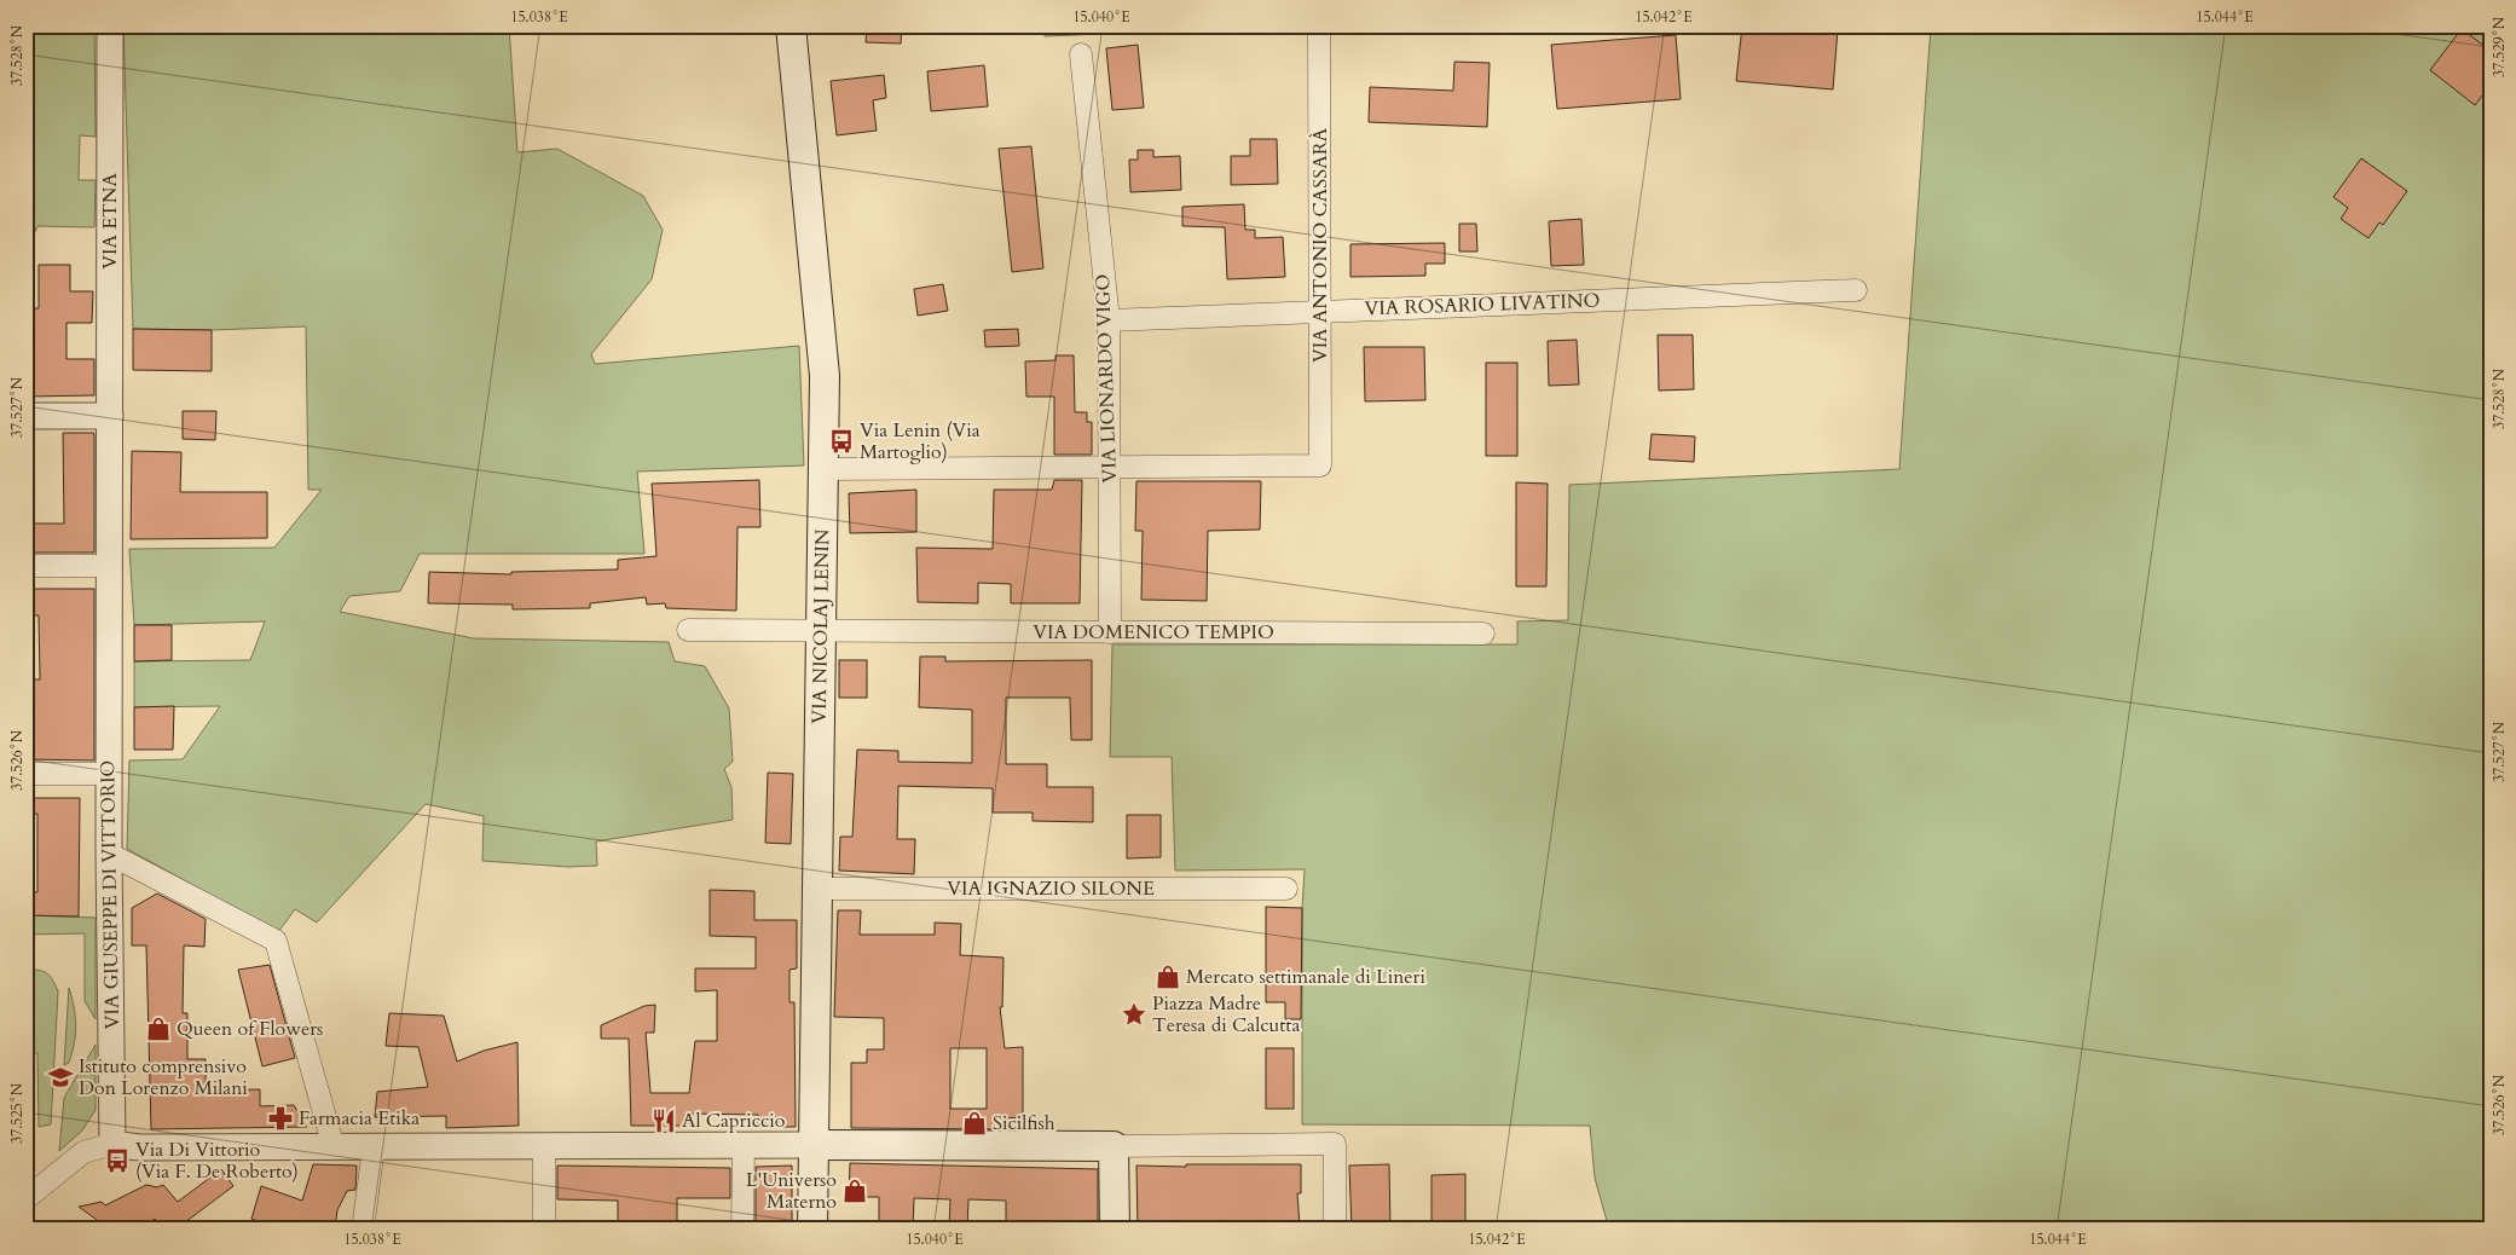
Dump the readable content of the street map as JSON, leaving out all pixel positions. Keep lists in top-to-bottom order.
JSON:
{
  "streets": {
    "main road": ["VIA NICOLAJ LENIN"],
    "street": [
      "VIA ETNA",
      "VIA ANTONIO CASSARÀ",
      "VIA ROSARIO LIVATINO",
      "VIA LIONARDO VIGO",
      "VIA DOMENICO TEMPIO",
      "VIA IGNAZIO SILONE",
      "VIA GIUSEPPE DI VITTORIO"
    ]
  },
  "crossings": [
    ["VIA ETNA", "VIA GIUSEPPE DI VITTORIO"],
    ["VIA ANTONIO CASSARÀ", "VIA ROSARIO LIVATINO"],
    ["VIA ANTONIO CASSARÀ", "VIA LIONARDO VIGO"],
    ["VIA ROSARIO LIVATINO", "VIA LIONARDO VIGO"],
    ["VIA LIONARDO VIGO", "VIA DOMENICO TEMPIO"],
    ["VIA NICOLAJ LENIN", "VIA DOMENICO TEMPIO"],
    ["VIA NICOLAJ LENIN", "VIA IGNAZIO SILONE"]
  ],
  "places": {
    "bus stop": ["Via Lenin (Via Martoglio)", "Via Di Vittorio (Via F. De Roberto)"],
    "shop": [
      "Mercato settimanale di Lineri",
      "Queen of Flowers",
      "Sicilfish",
      "L'Universo Materno"
    ],
    "place": ["Piazza Madre Teresa di Calcutta"],
    "school or university": ["Istituto comprensivo Don Lorenzo Milani"],
    "pharmacy": ["Farmacia Etika"],
    "restaurant": ["Al Capriccio"]
  },
  "coordinates": [
    "15.038°E",
    "15.040°E",
    "15.042°E",
    "15.044°E",
    "37.529°N",
    "37.528°N",
    "37.527°N",
    "37.526°N",
    "37.525°N"
  ]
}
